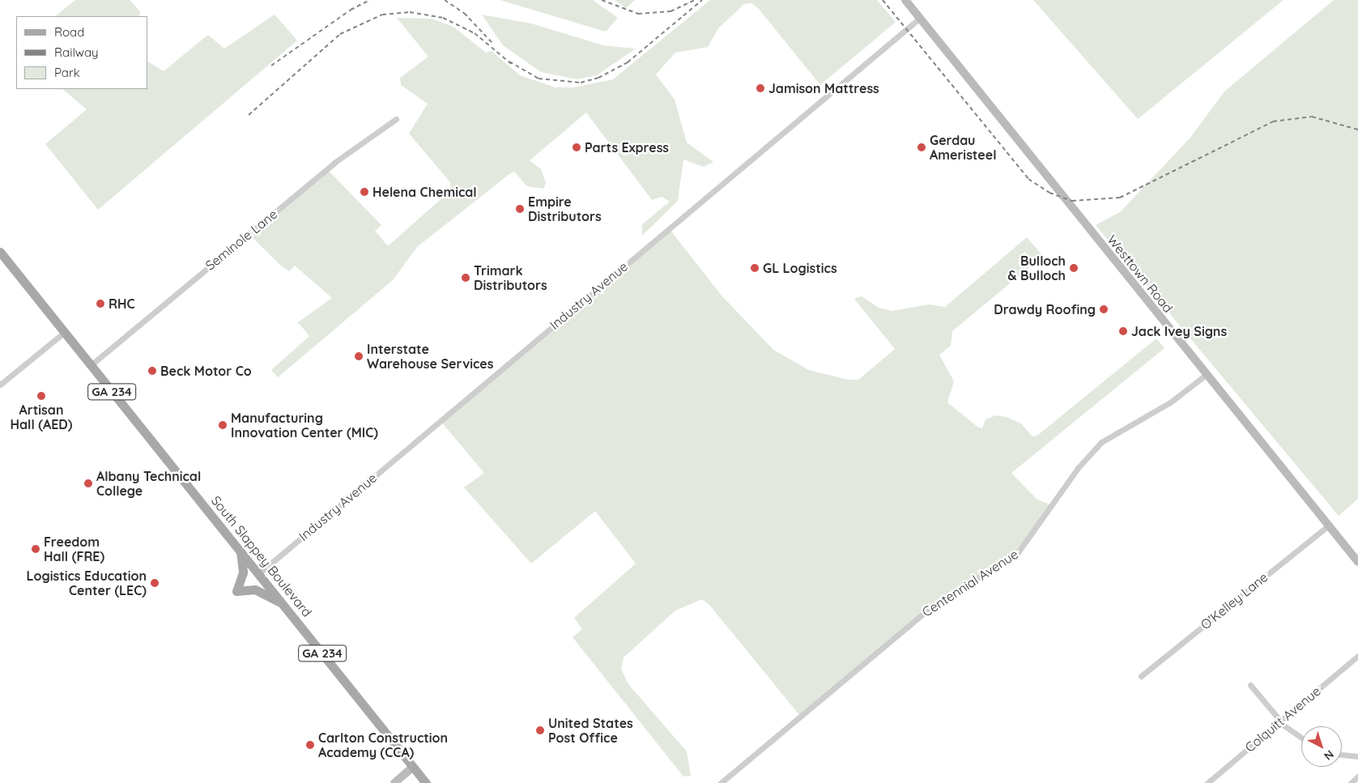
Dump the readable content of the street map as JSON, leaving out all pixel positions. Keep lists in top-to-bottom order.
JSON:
{
  "streets": {
    "main road": ["GA 234", "South Slappey Boulevard"],
    "street": [
      "Seminole Lane",
      "Westtown Road",
      "Industry Avenue",
      "Centennial Avenue",
      "O'Kelley Lane",
      "Colquitt Avenue"
    ]
  },
  "crossings": [
    ["Seminole Lane", "South Slappey Boulevard"],
    ["Westtown Road", "Industry Avenue"],
    ["Westtown Road", "Centennial Avenue"],
    ["Westtown Road", "O'Kelley Lane"],
    ["Industry Avenue", "South Slappey Boulevard"]
  ],
  "places": [
    "Jamison Mattress",
    "Parts Express",
    "Gerdau Ameristeel",
    "Helena Chemical",
    "Empire Distributors",
    "GL Logistics",
    "Bulloch & Bulloch",
    "Trimark Distributors",
    "RHC",
    "Drawdy Roofing",
    "Jack Ivey Signs",
    "Interstate Warehouse Services",
    "Beck Motor Co",
    "Artisan Hall (AED)",
    "Manufacturing Innovation Center (MIC)",
    "Albany Technical College",
    "Freedom Hall (FRE)",
    "Logistics Education Center (LEC)",
    "United States Post Office",
    "Carlton Construction Academy (CCA)"
  ],
  "legend": ["Road", "Railway", "Park"],
  "north": "bottom right"
}
